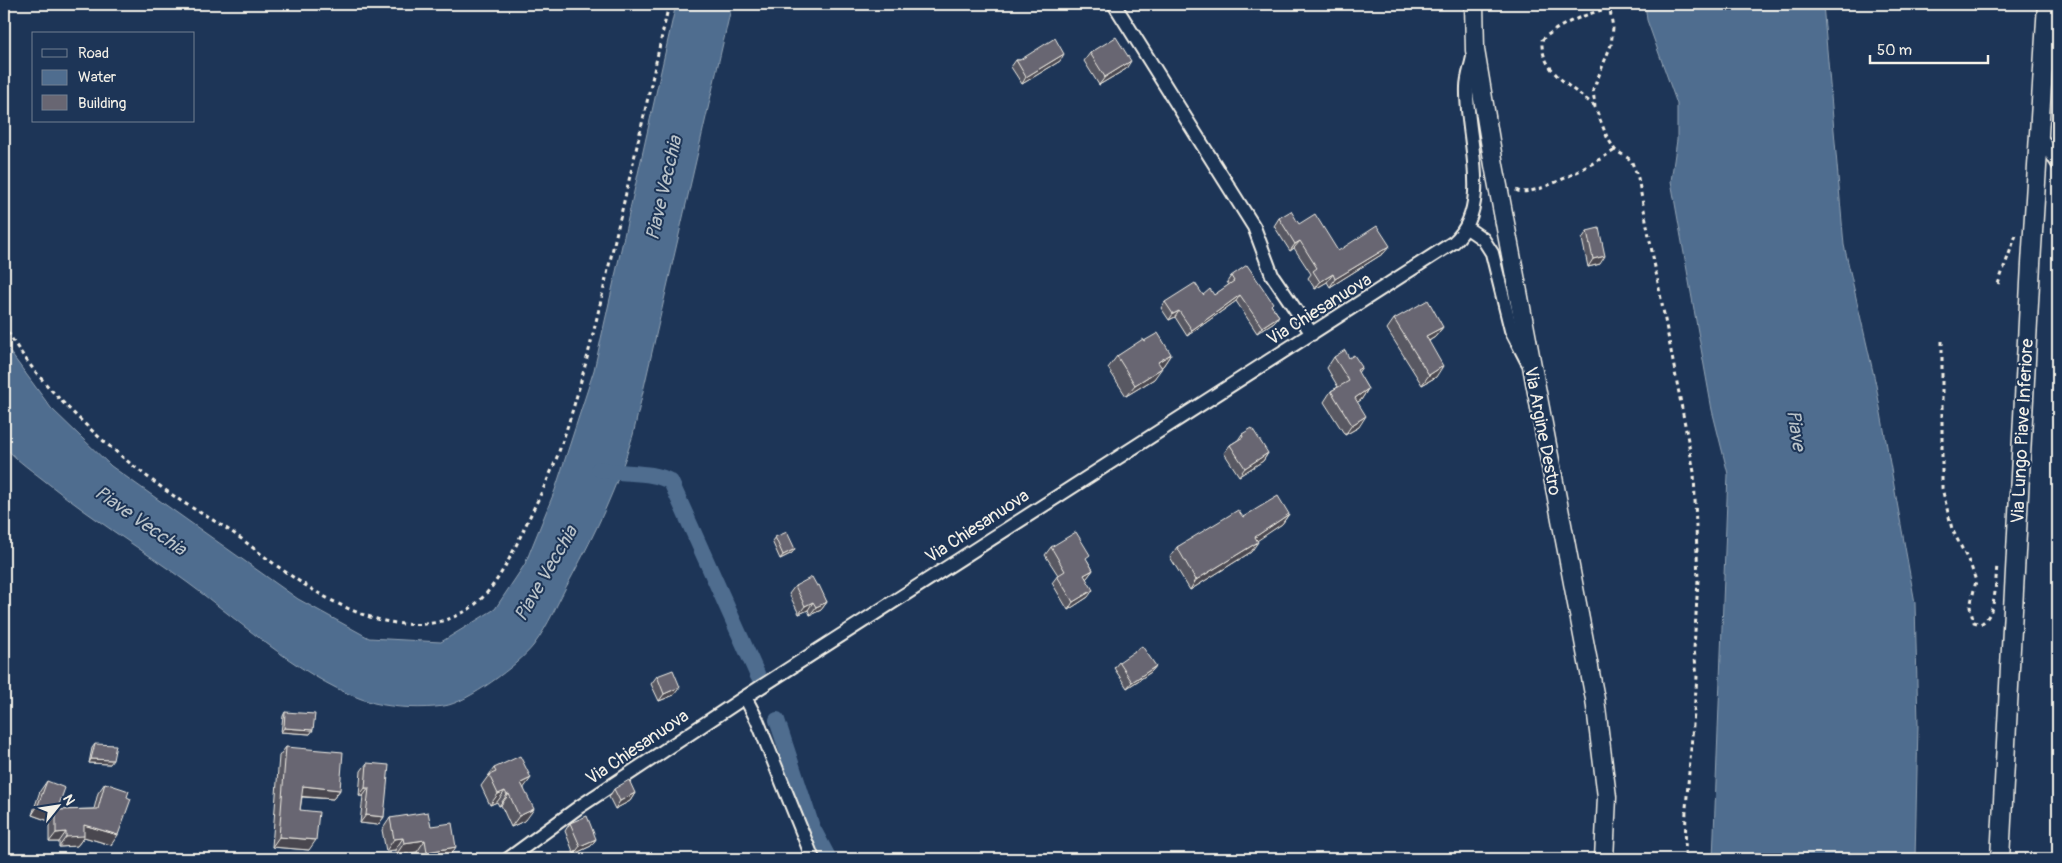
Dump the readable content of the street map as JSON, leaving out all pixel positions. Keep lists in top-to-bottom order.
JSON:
{
  "streets": {
    "street": ["Via Chiesanuova", "Via Argine Destro", "Via Lungo Piave Inferiore"]
  },
  "water": ["Piave Vecchia", "Piave"],
  "legend": ["Road", "Water", "Building"],
  "scale_bar": "50 m",
  "north": "top right"
}
